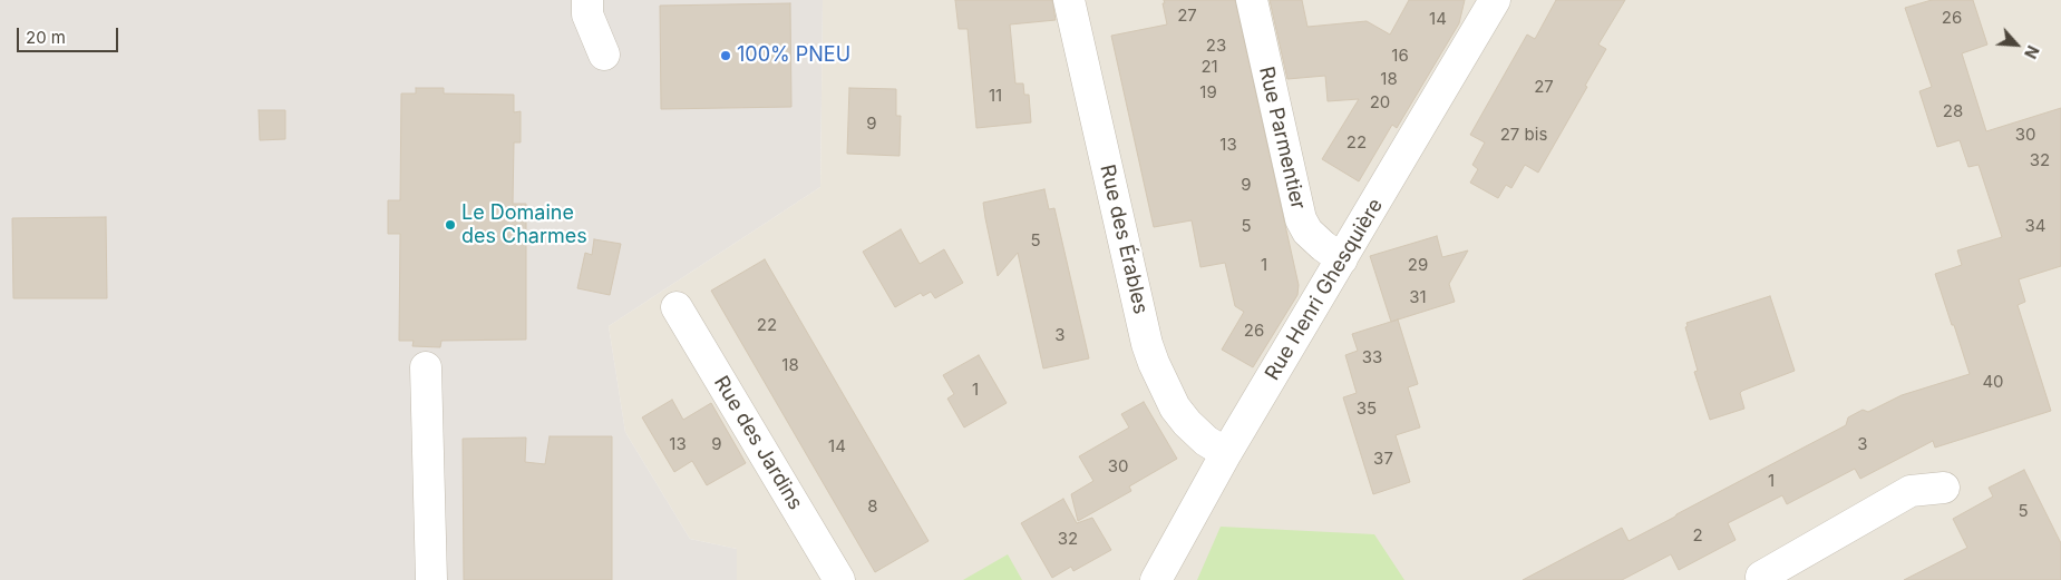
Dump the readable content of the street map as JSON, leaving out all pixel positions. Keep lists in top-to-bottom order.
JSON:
{
  "streets": {
    "street": [
      "Rue Parmentier",
      "Rue des Érables",
      "Rue Henri Ghesquière",
      "Rue des Jardins"
    ]
  },
  "crossings": [
    ["Rue Parmentier", "Rue Henri Ghesquière"],
    ["Rue des Érables", "Rue Henri Ghesquière"]
  ],
  "places": ["100% PNEU", "Le Domaine des Charmes"],
  "house_numbers": [
    "27",
    "26",
    "14",
    "23",
    "16",
    "21",
    "18",
    "27",
    "19",
    "11",
    "20",
    "28",
    "9",
    "27 bis",
    "30",
    "22",
    "13",
    "32",
    "9",
    "5",
    "34",
    "5",
    "1",
    "29",
    "31",
    "22",
    "26",
    "3",
    "33",
    "18",
    "40",
    "1",
    "35",
    "13",
    "9",
    "3",
    "14",
    "37",
    "30",
    "1",
    "8",
    "5",
    "2",
    "32"
  ],
  "scale_bar": "20 m",
  "north": "bottom right"
}
